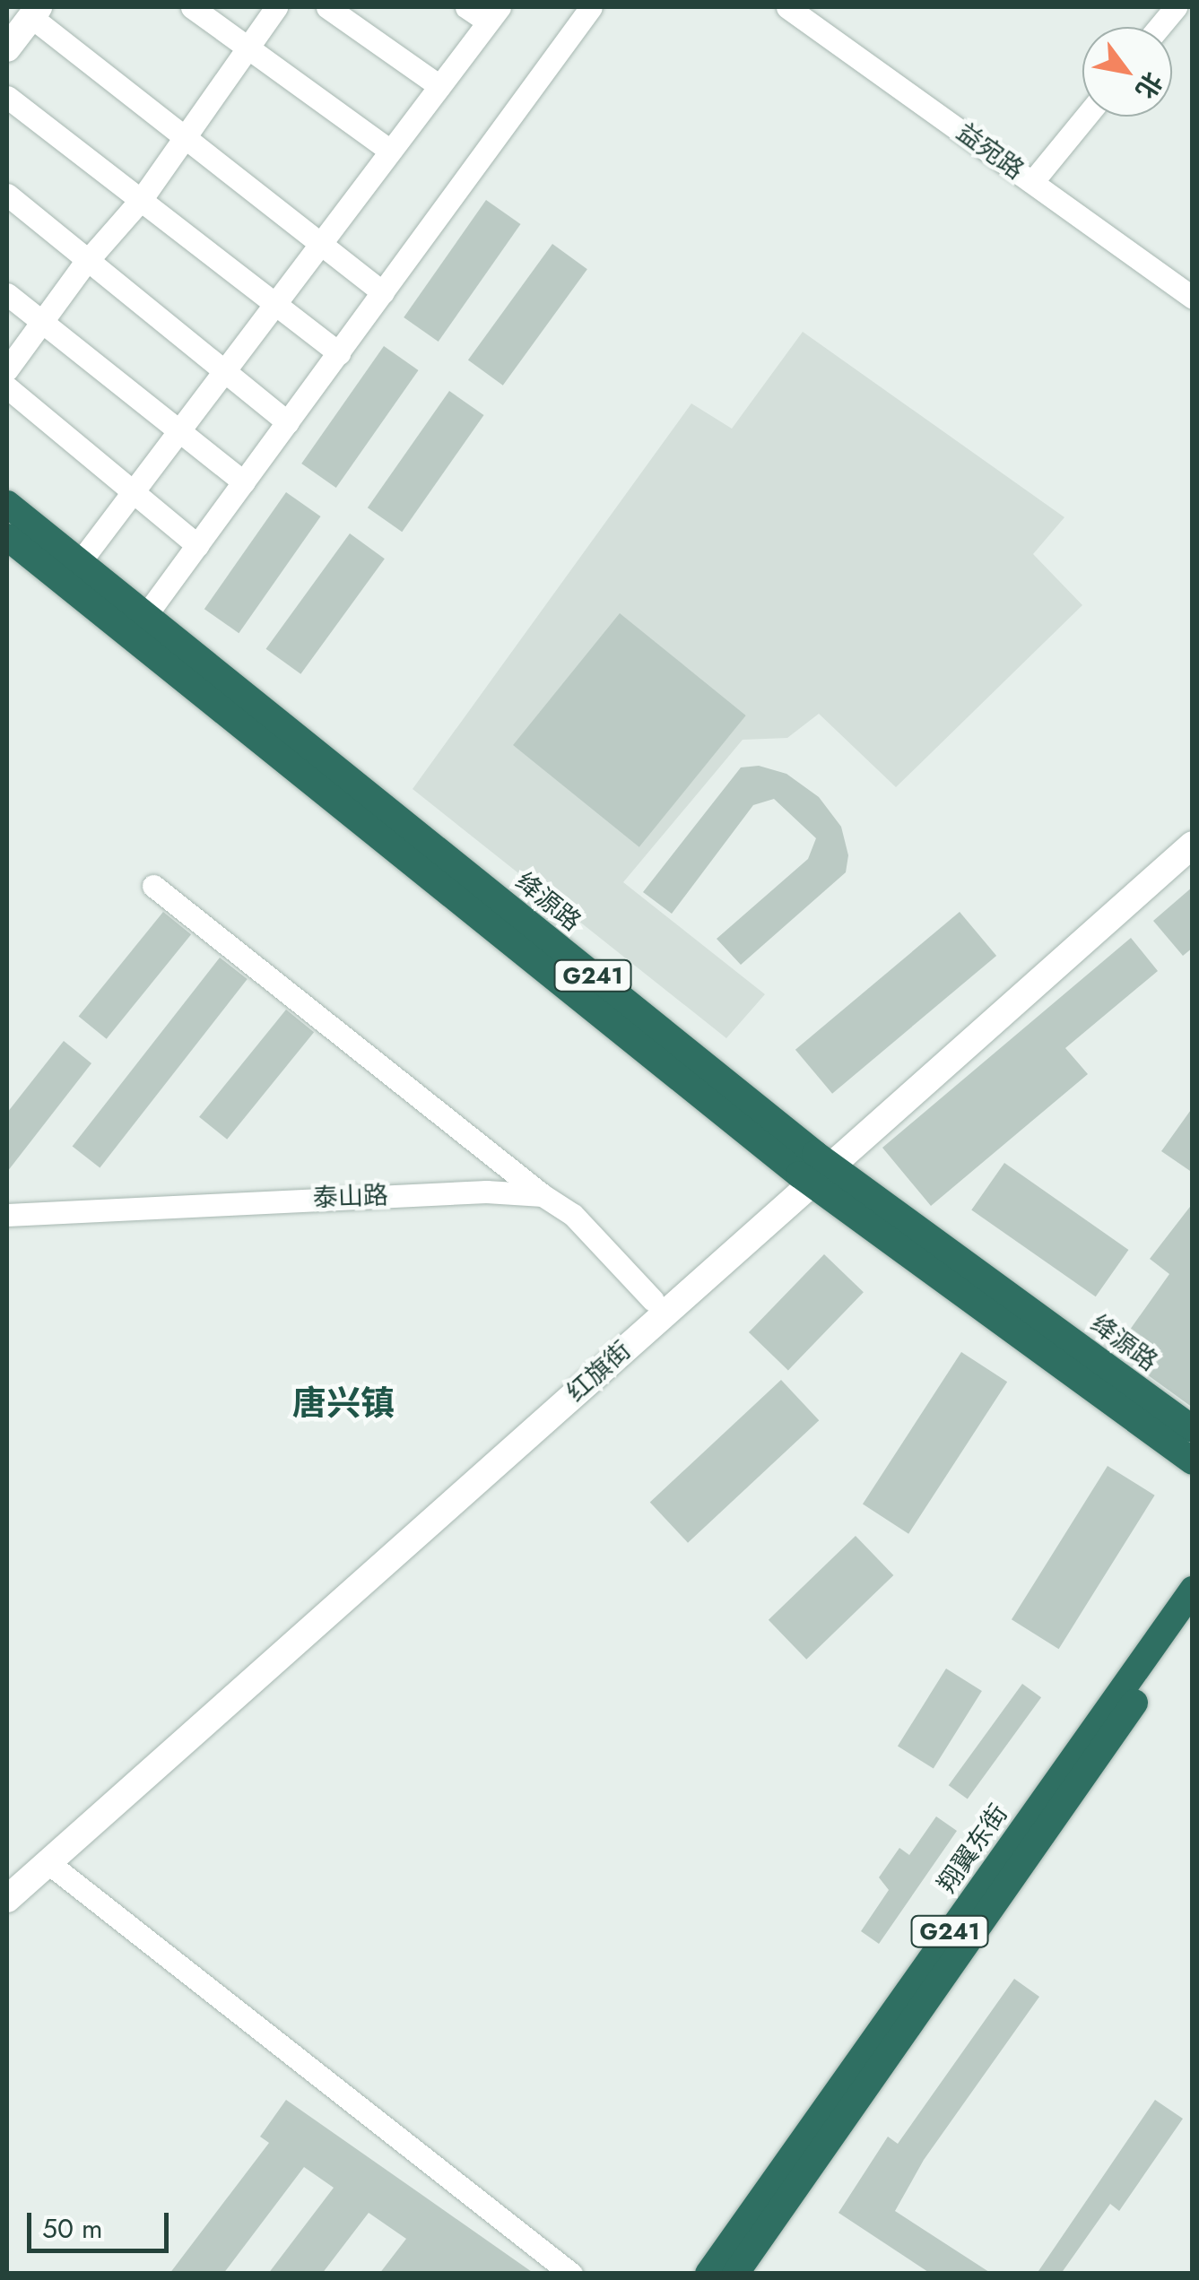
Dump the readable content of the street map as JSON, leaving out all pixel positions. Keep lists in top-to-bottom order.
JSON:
{
  "streets": {
    "highway": ["绛源路", "G241", "翔翼东街"],
    "main road": ["红旗街"],
    "street": ["益宛路", "泰山路"]
  },
  "crossings": [
    ["绛源路", "红旗街"]
  ],
  "districts": ["唐兴镇"],
  "scale_bar": "50 m",
  "north": "bottom right"
}
